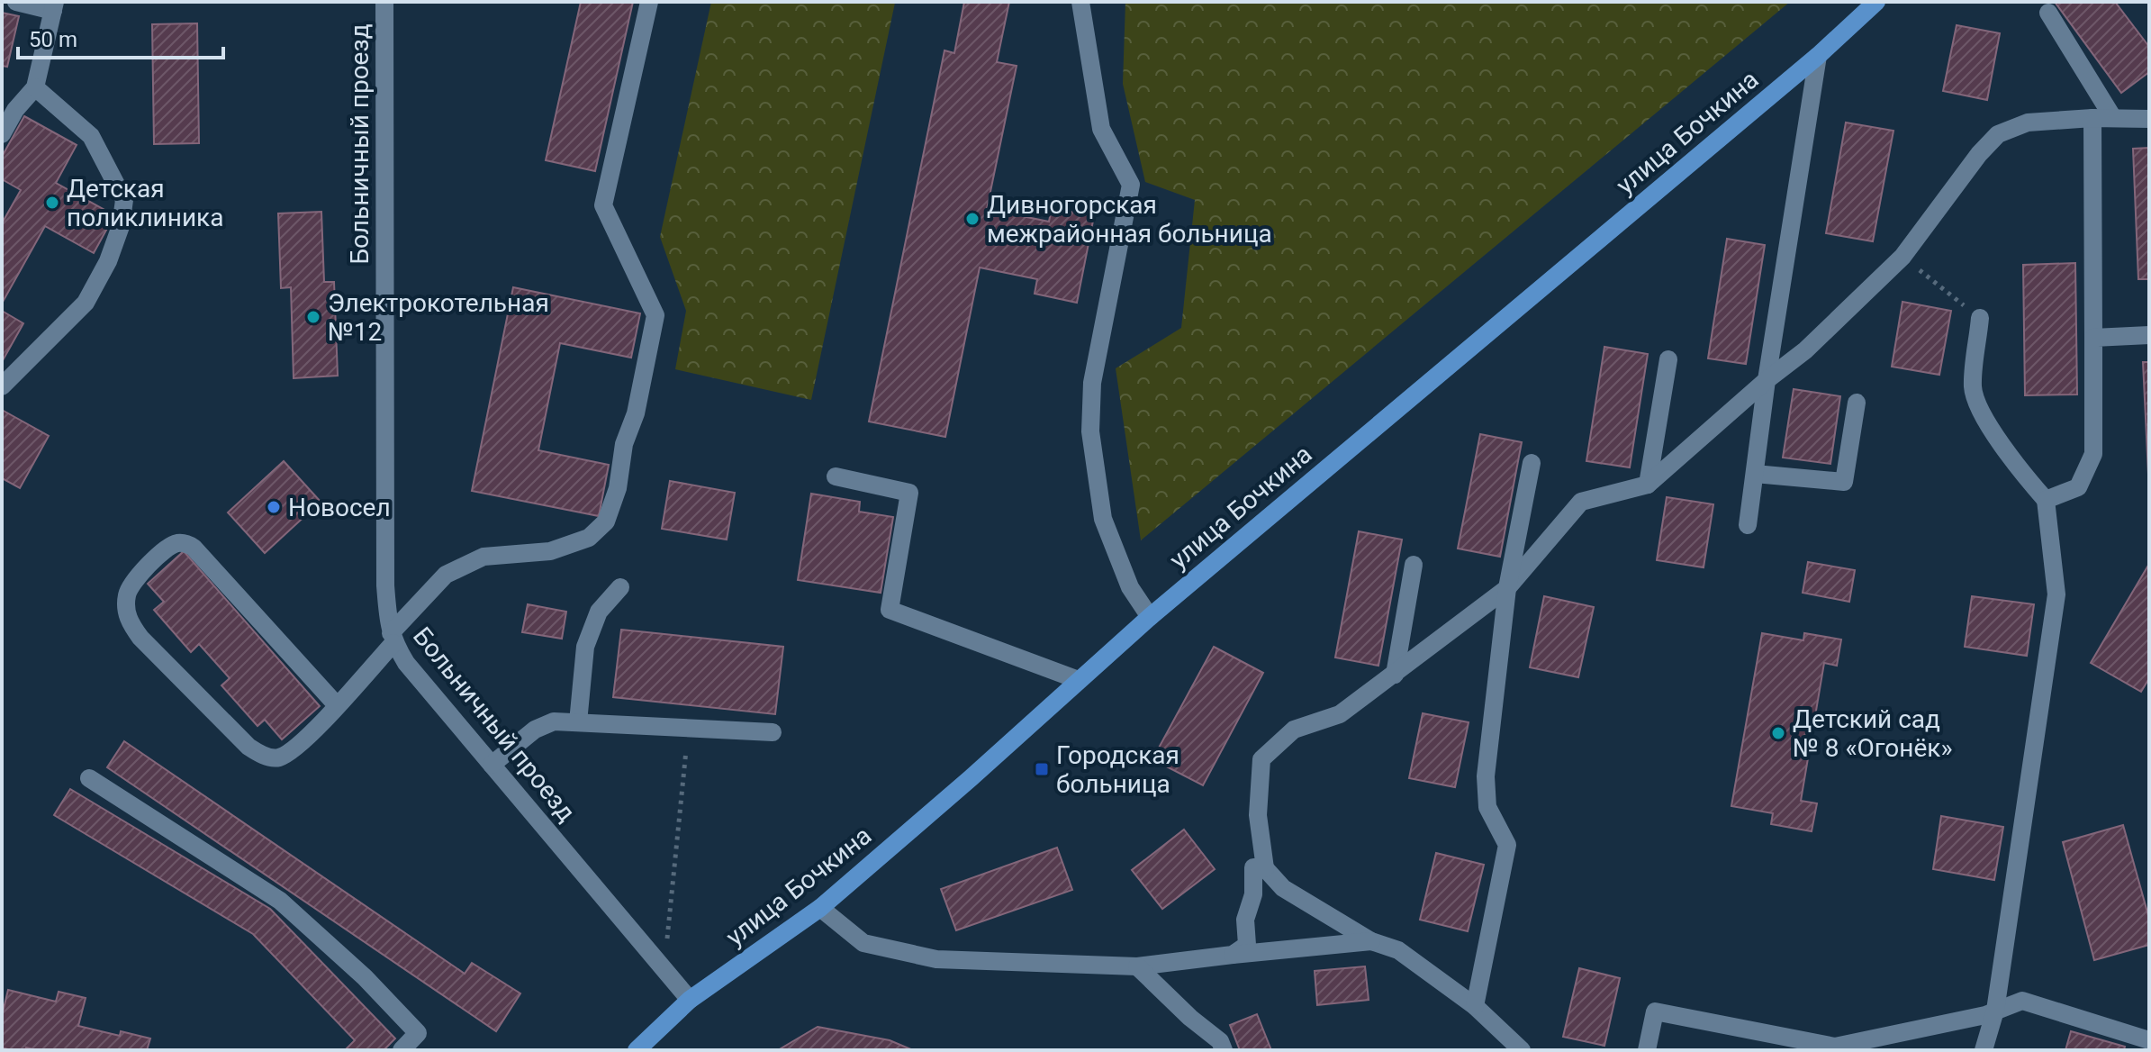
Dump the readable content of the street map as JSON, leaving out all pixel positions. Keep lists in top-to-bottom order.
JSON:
{
  "streets": {
    "main road": ["улица Бочкина"],
    "street": ["Больничный проезд"]
  },
  "crossings": [
    ["улица Бочкина", "Больничный проезд"]
  ],
  "places": {
    "other": [
      "Детская поликлиника",
      "Дивногорская межрайонная больница",
      "Электрокотельная №12",
      "Новосел",
      "Детский сад № 8 «Огонёк»"
    ],
    "transit": ["Городская больница"]
  },
  "scale_bar": "50 m"
}
